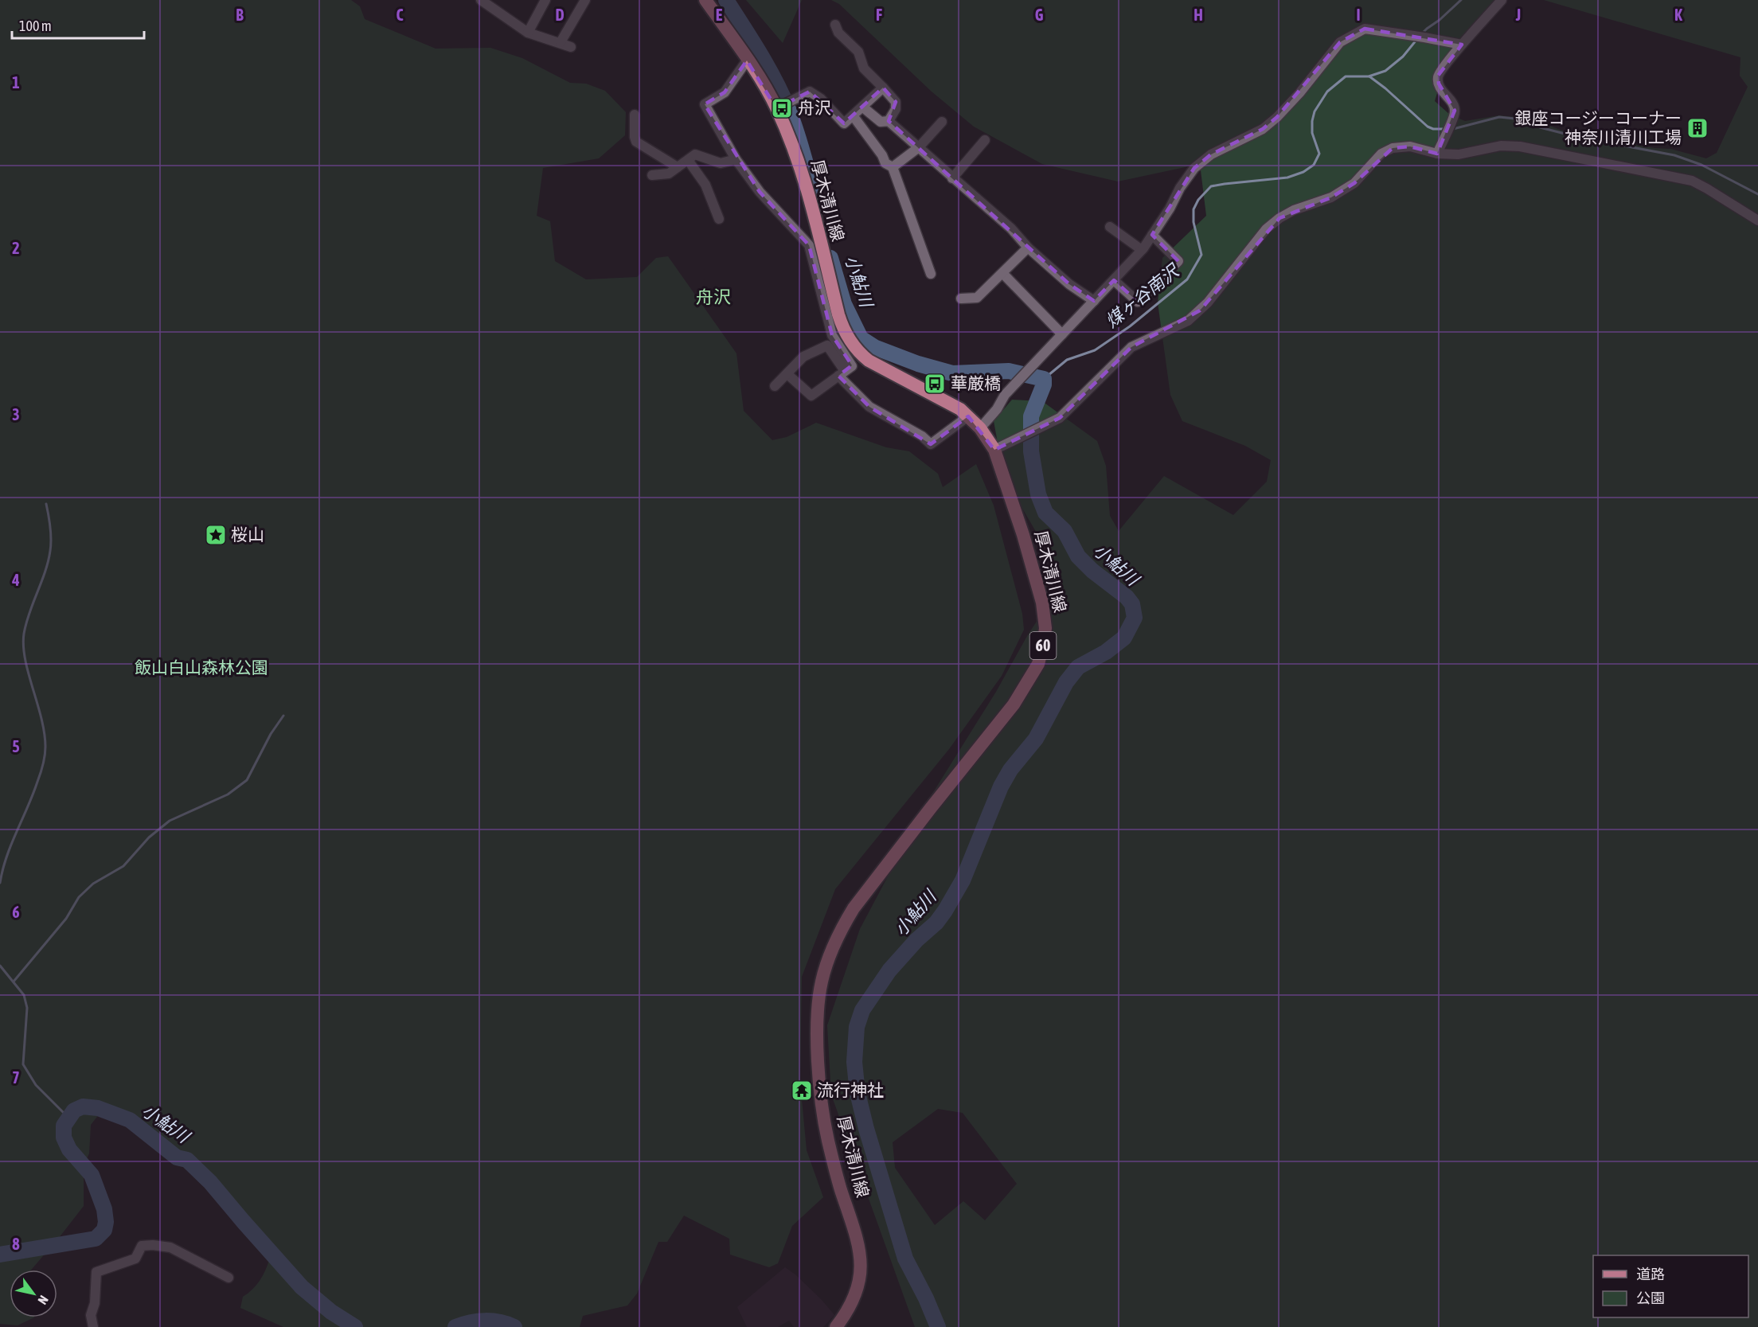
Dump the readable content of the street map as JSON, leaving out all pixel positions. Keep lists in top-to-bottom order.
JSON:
{
  "streets": {
    "main road": ["厚木清川線", "60"]
  },
  "districts": ["舟沢"],
  "water": ["小鮎川", "煤ヶ谷南沢"],
  "parks": ["飯山白山森林公園"],
  "places": {
    "bus stop": ["舟沢", "華厳橋"],
    "building": ["銀座コージーコーナー 神奈川清川工場"],
    "place": ["桜山"],
    "temple": ["流行神社"]
  },
  "legend": ["道路", "公園"],
  "scale_bar": "100 m",
  "north": "bottom right",
  "grid": {
    "columns": [
      "B",
      "C",
      "D",
      "E",
      "F",
      "G",
      "H",
      "I",
      "J",
      "K"
    ],
    "rows": [
      "1",
      "2",
      "3",
      "4",
      "5",
      "6",
      "7",
      "8"
    ]
  }
}
